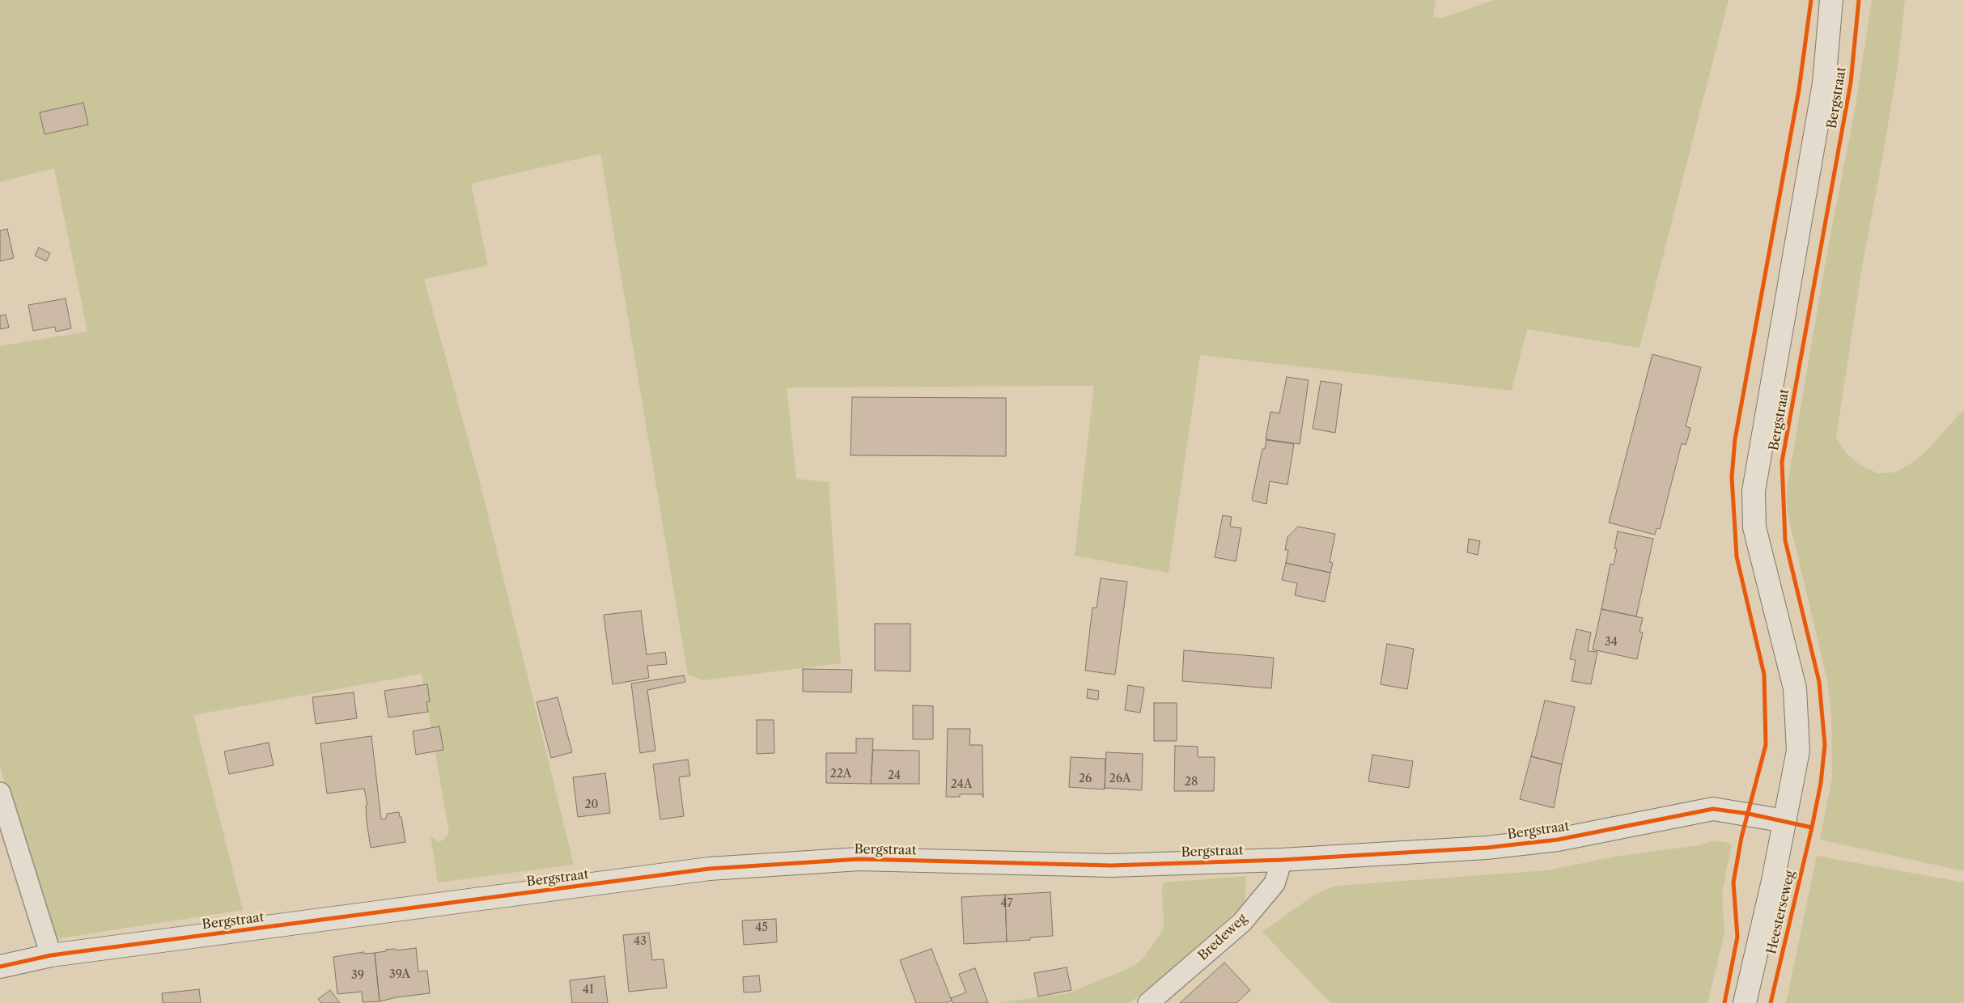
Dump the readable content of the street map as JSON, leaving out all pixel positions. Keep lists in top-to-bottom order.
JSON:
{
  "streets": {
    "street": ["Bergstraat", "Heesterseweg", "Bredeweg"]
  },
  "crossings": [
    ["Bergstraat", "Heesterseweg"],
    ["Bergstraat", "Bredeweg"]
  ],
  "house_numbers": [
    "34",
    "22A",
    "24",
    "26",
    "26A",
    "28",
    "24A",
    "20",
    "47",
    "45",
    "43",
    "39A",
    "39",
    "41"
  ]
}
